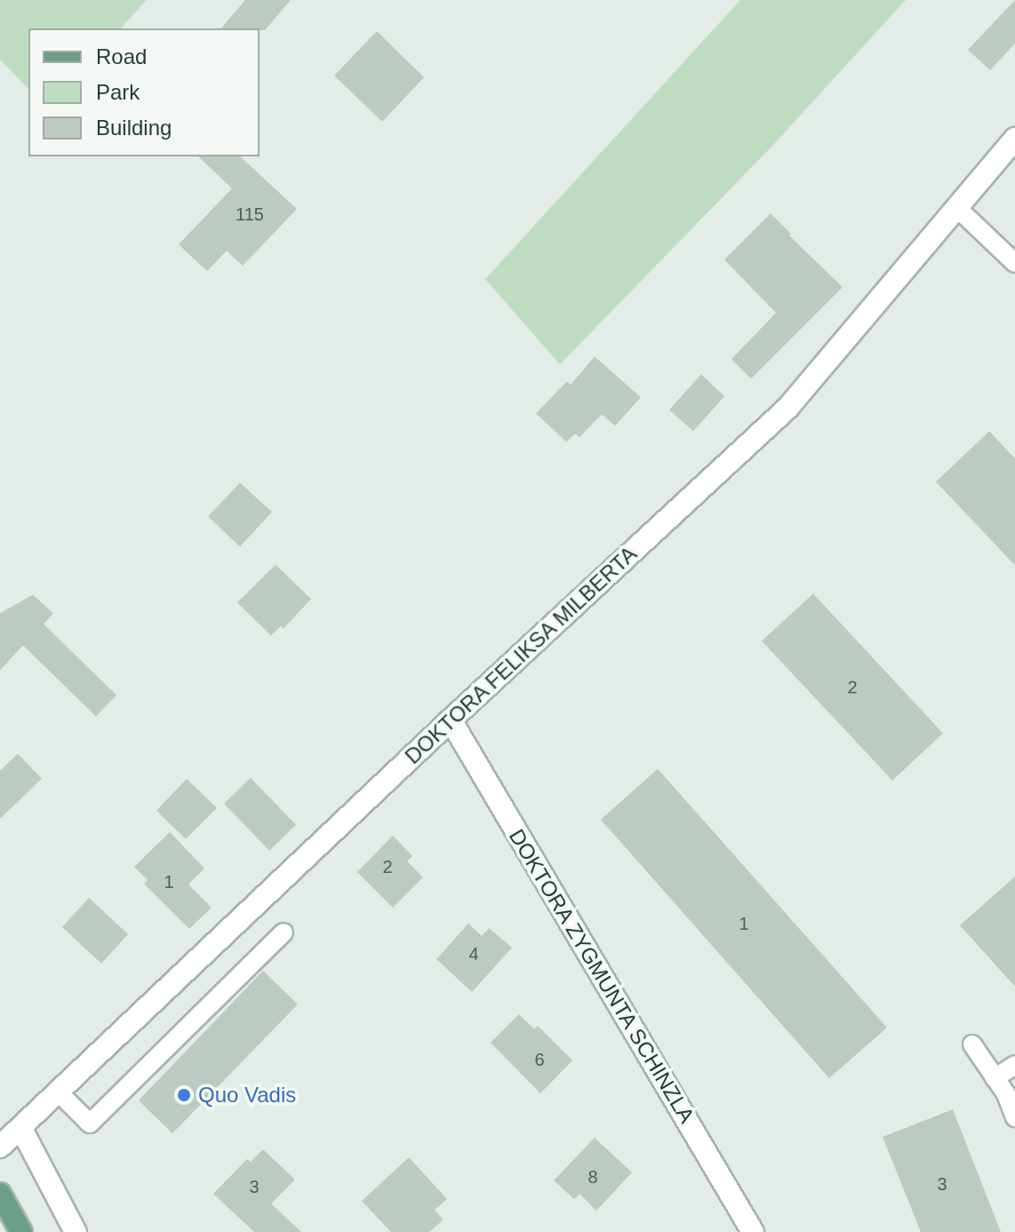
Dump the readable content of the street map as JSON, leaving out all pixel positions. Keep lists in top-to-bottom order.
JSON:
{
  "streets": {
    "street": ["DOKTORA FELIKSA MILBERTA", "DOKTORA ZYGMUNTA SCHINZLA"]
  },
  "crossings": [
    ["DOKTORA FELIKSA MILBERTA", "DOKTORA ZYGMUNTA SCHINZLA"]
  ],
  "places": ["Quo Vadis"],
  "house_numbers": [
    "115",
    "2",
    "2",
    "1",
    "1",
    "4",
    "6",
    "8",
    "3",
    "3"
  ],
  "legend": ["Road", "Park", "Building"]
}
